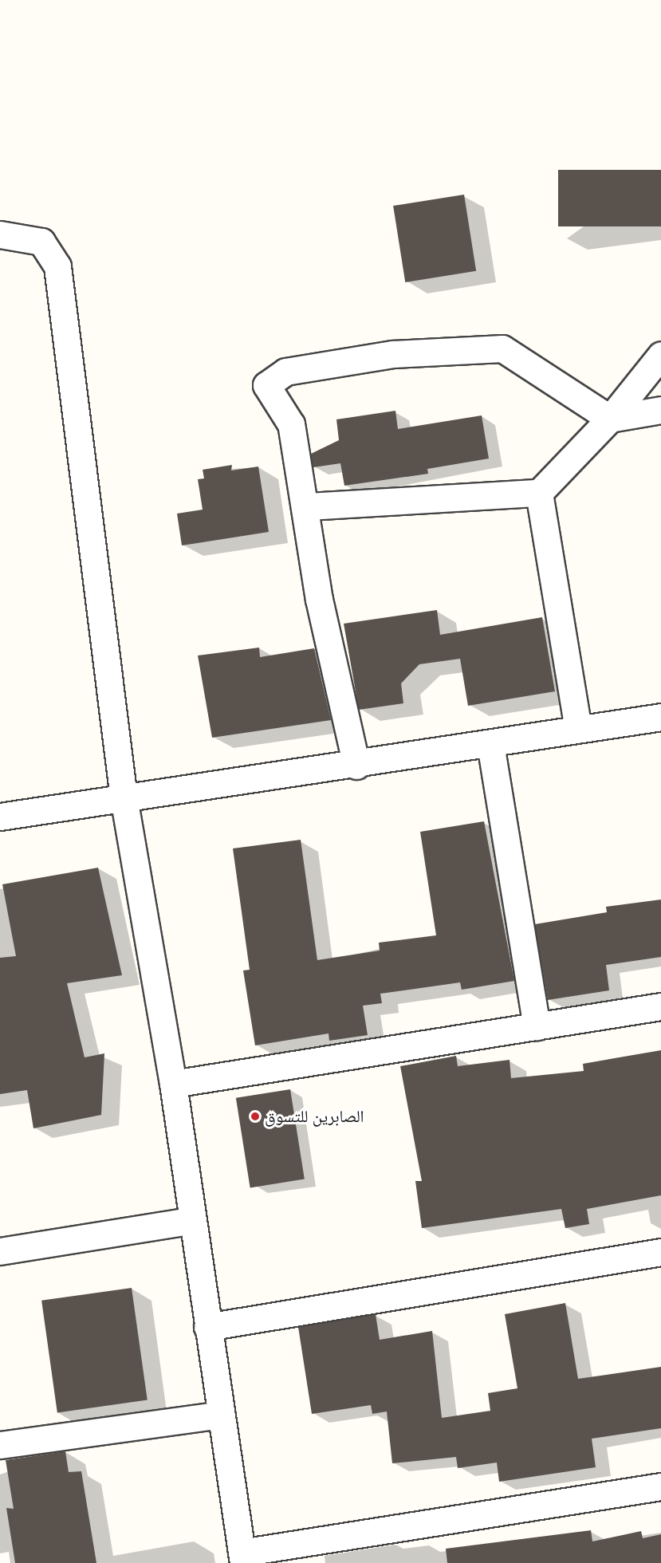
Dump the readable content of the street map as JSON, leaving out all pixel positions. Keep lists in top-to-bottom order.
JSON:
{
  "places": ["الصابرين للتسوق"]
}
